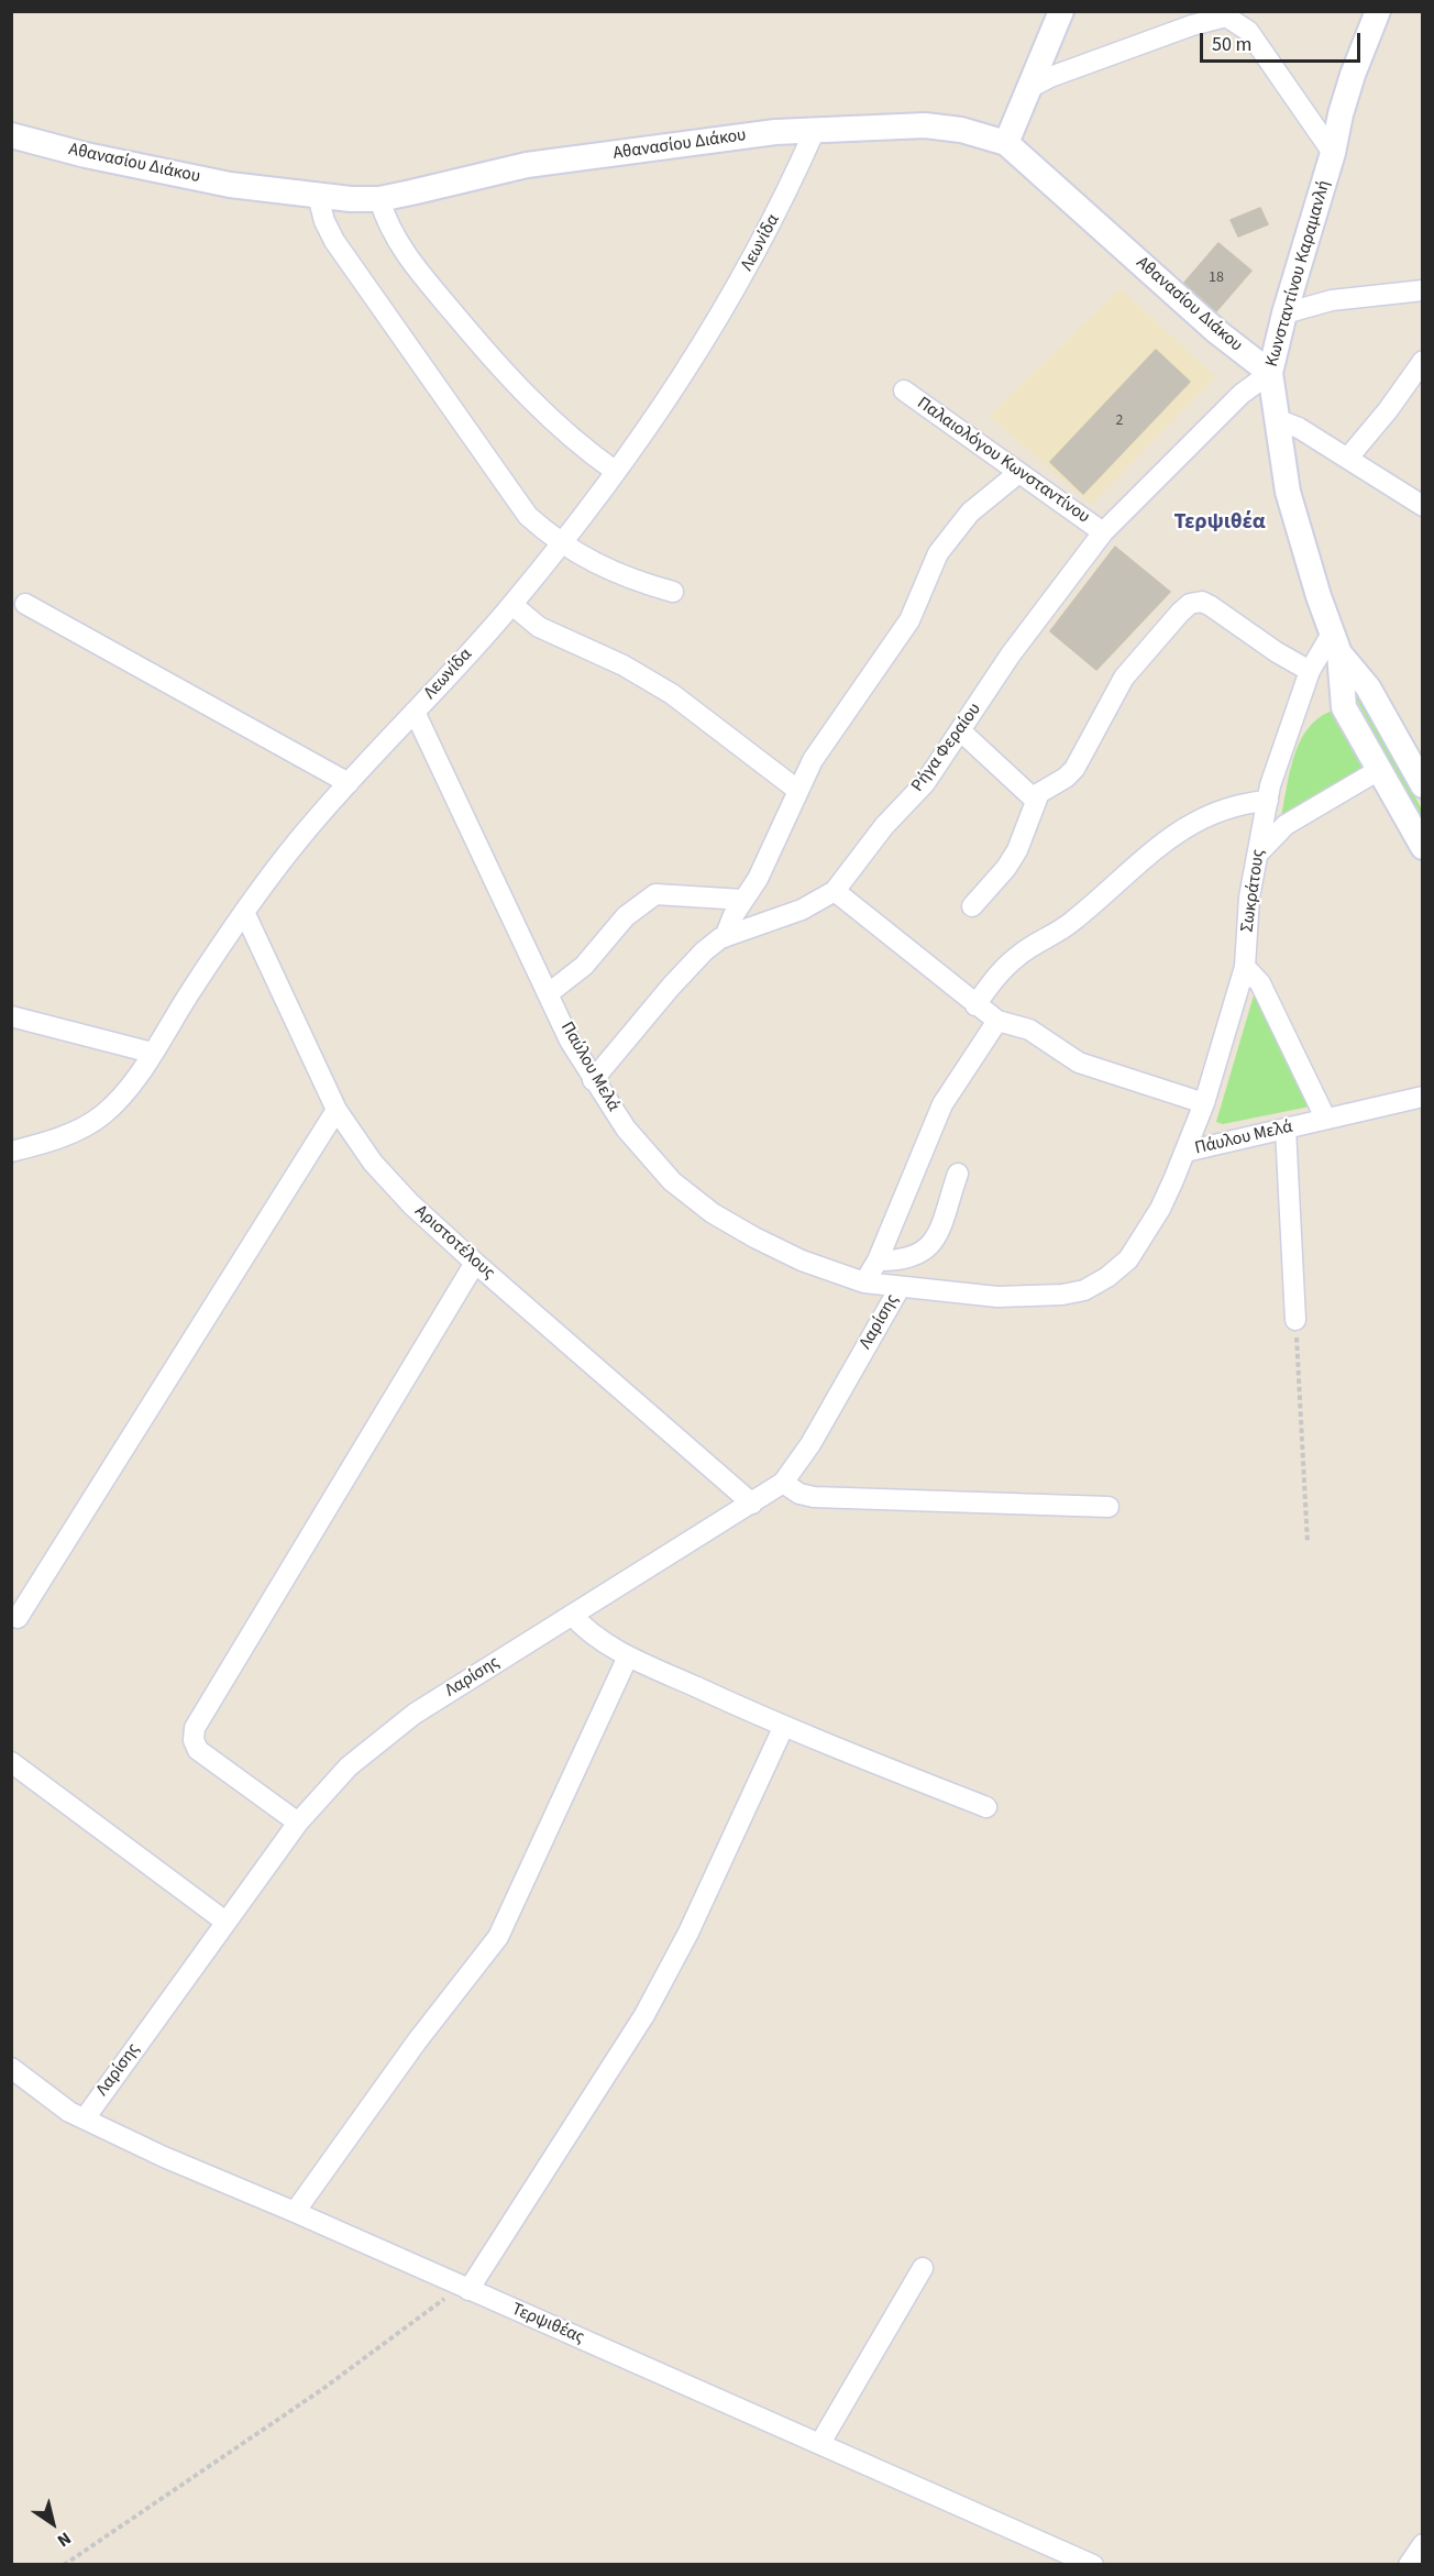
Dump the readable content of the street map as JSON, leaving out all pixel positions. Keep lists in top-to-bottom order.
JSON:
{
  "streets": {
    "street": [
      "Αθανασίου Διάκου",
      "Λεωνίδα",
      "Κωνσταντίνου Καραμανλή",
      "Παλαιολόγου Κωνσταντίνου",
      "Ρήγα Φεραίου",
      "Σωκράτους",
      "Παύλου Μελά",
      "Πάυλου Μελά",
      "Αριστοτέλους",
      "Λαρίσης",
      "Τερψιθέας"
    ]
  },
  "crossings": [
    ["Αθανασίου Διάκου", "Λεωνίδα"],
    ["Αθανασίου Διάκου", "Κωνσταντίνου Καραμανλή"],
    ["Αθανασίου Διάκου", "Ρήγα Φεραίου"],
    ["Λεωνίδα", "Παύλου Μελά"],
    ["Λεωνίδα", "Αριστοτέλους"],
    ["Κωνσταντίνου Καραμανλή", "Ρήγα Φεραίου"],
    ["Κωνσταντίνου Καραμανλή", "Σωκράτους"],
    ["Παλαιολόγου Κωνσταντίνου", "Ρήγα Φεραίου"],
    ["Ρήγα Φεραίου", "Παύλου Μελά"],
    ["Σωκράτους", "Πάυλου Μελά"],
    ["Παύλου Μελά", "Πάυλου Μελά"],
    ["Παύλου Μελά", "Λαρίσης"],
    ["Πάυλου Μελά", "Λαρίσης"],
    ["Αριστοτέλους", "Λαρίσης"],
    ["Λαρίσης", "Τερψιθέας"]
  ],
  "districts": ["Τερψιθέα"],
  "house_numbers": ["18", "2"],
  "scale_bar": "50 m",
  "north": "bottom right"
}
